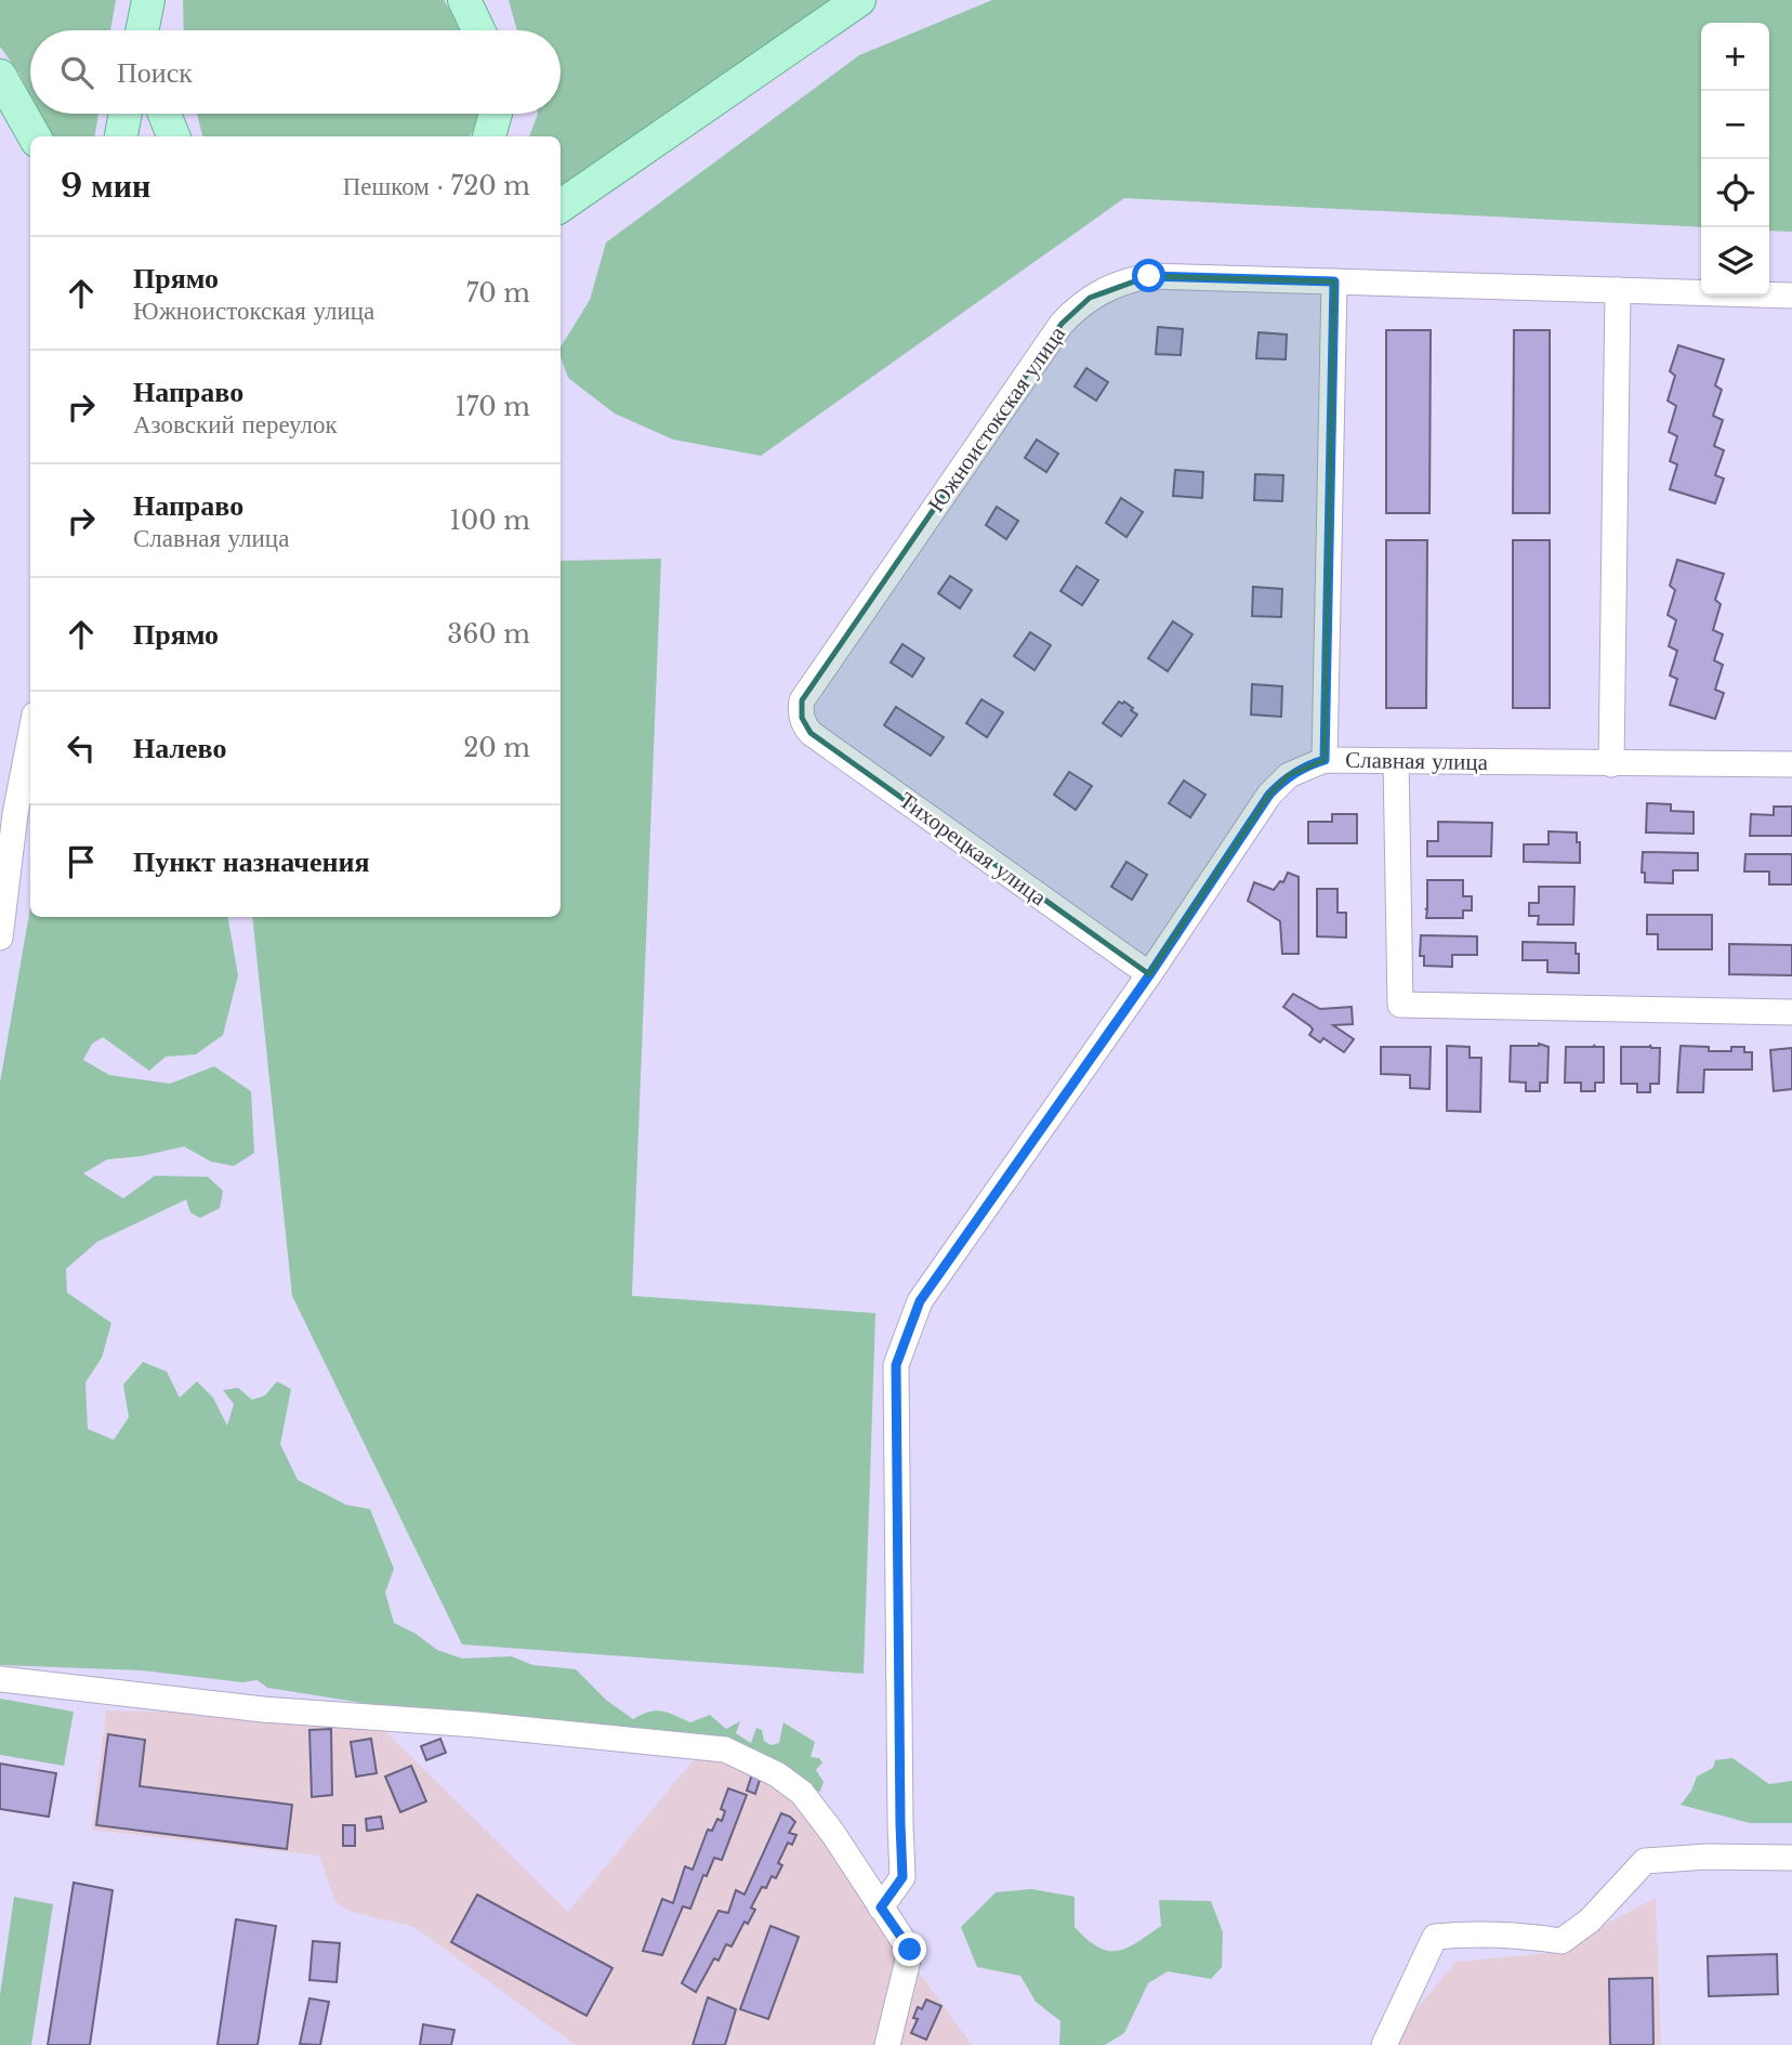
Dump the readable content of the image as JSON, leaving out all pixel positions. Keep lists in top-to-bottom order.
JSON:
{
  "streets": {
    "street": ["Южноистокская улица", "Славная улица", "Тихорецкая улица"]
  },
  "crossings": [
    ["Южноистокская улица", "Тихорецкая улица"],
    ["Славная улица", "Тихорецкая улица"]
  ],
  "page": {
    "map_buttons": ["+", "−"],
    "search": "Поиск",
    "heading": ["9 мин", "Пешком · 720 m"],
    "list": [
      ["Прямо", "Южноистокская улица", "70 m"],
      ["Направо", "Азовский переулок", "170 m"],
      ["Направо", "Славная улица", "100 m"],
      ["Прямо", "360 m"],
      ["Налево", "20 m"],
      "Пункт назначения"
    ]
  }
}
